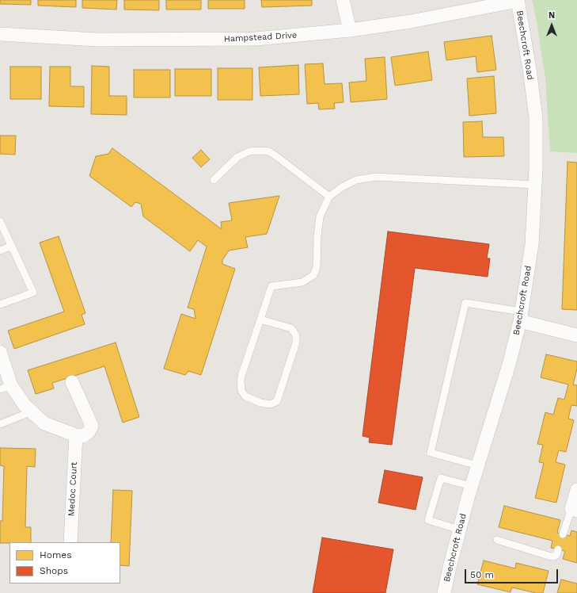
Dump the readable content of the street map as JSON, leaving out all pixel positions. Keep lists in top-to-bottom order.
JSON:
{
  "streets": {
    "street": ["Hampstead Drive", "Beechcroft Road", "Medoc Court"]
  },
  "crossings": [
    ["Hampstead Drive", "Beechcroft Road"]
  ],
  "legend": ["Homes", "Shops"],
  "scale_bar": "50 m",
  "north": "top"
}
